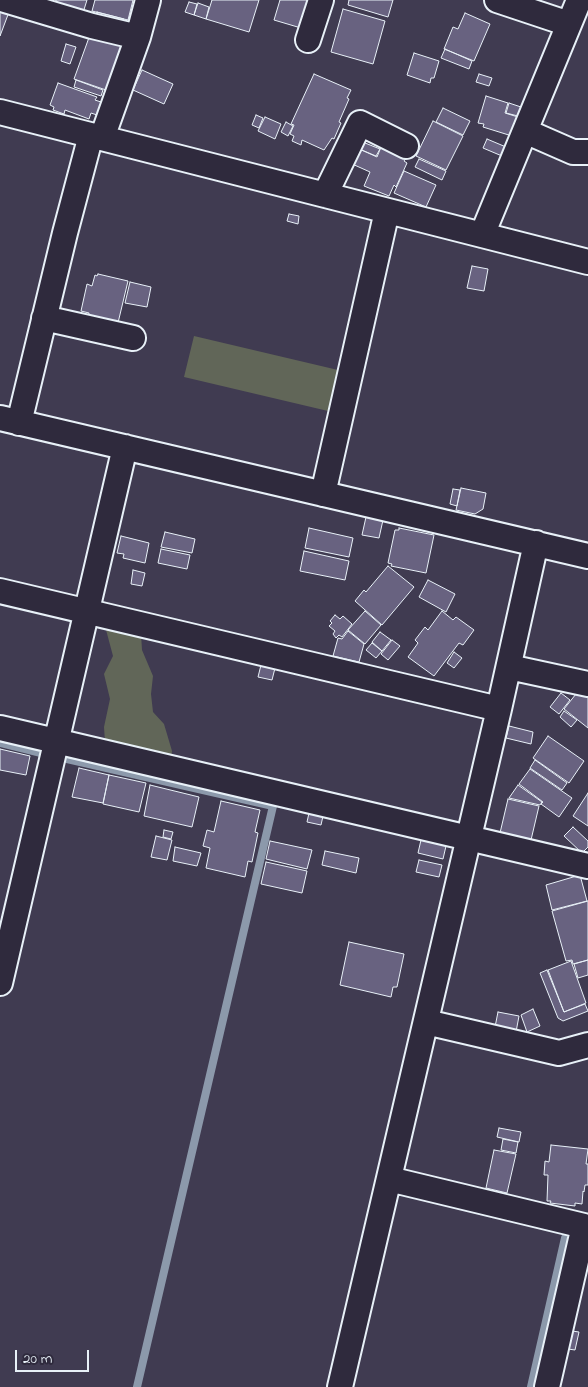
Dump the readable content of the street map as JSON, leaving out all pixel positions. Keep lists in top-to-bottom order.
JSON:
{
  "scale_bar": "20 m"
}
